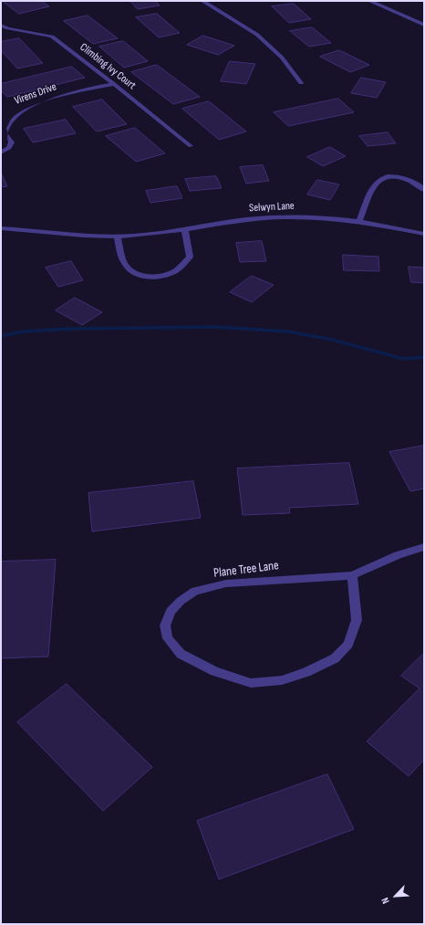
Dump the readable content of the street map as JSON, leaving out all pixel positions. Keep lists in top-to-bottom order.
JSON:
{
  "streets": {
    "street": [
      "Climbing Ivy Court",
      "Virens Drive",
      "Selwyn Lane",
      "Plane Tree Lane"
    ]
  },
  "crossings": [
    ["Climbing Ivy Court", "Virens Drive"]
  ],
  "north": "bottom left"
}
